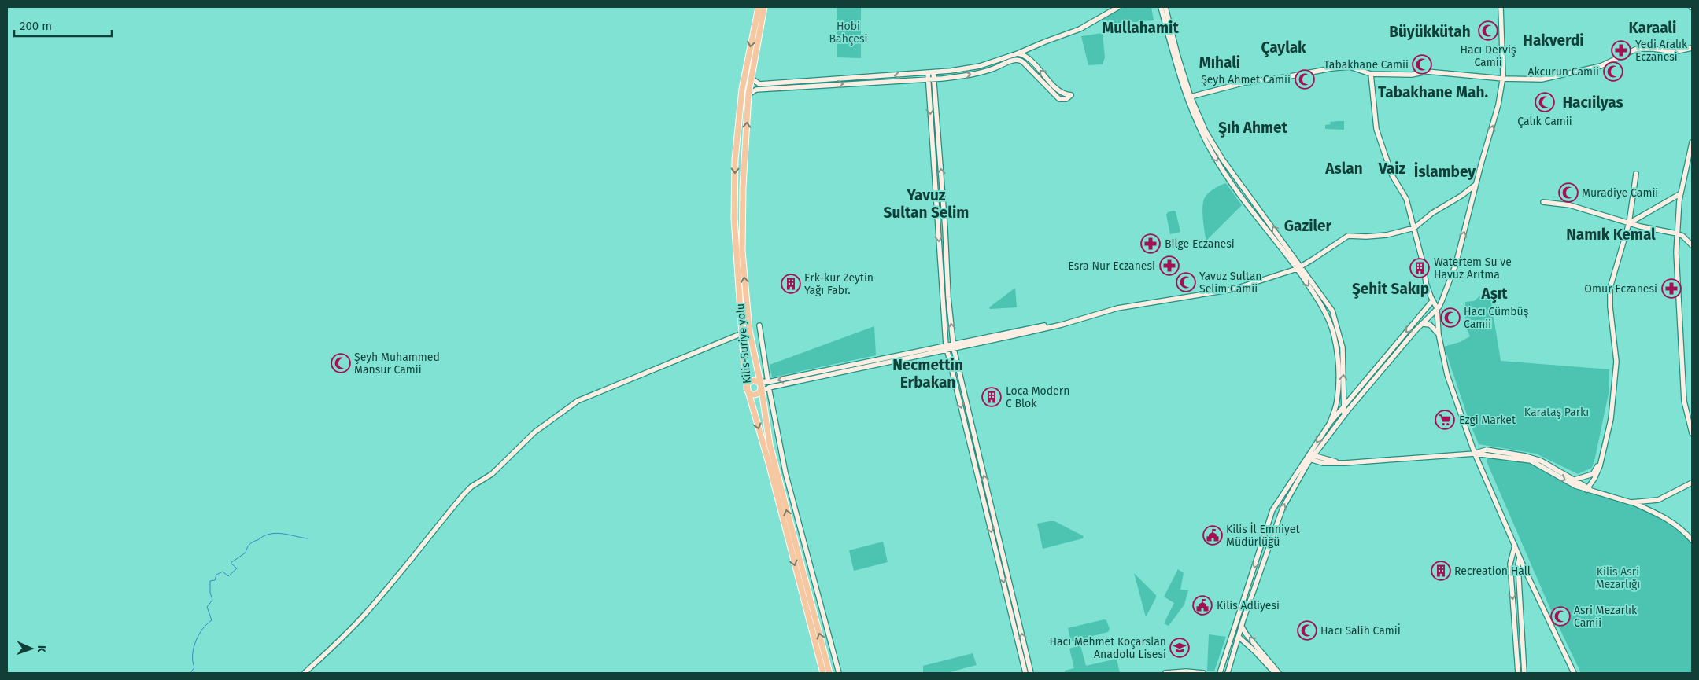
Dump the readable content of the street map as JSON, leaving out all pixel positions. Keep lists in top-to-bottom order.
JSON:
{
  "streets": {
    "highway": ["Kilis-Suriye yolu"]
  },
  "districts": [
    "Mullahamit",
    "Karaali",
    "Büyükkütah",
    "Hakverdi",
    "Çaylak",
    "Mıhali",
    "Tabakhane Mah.",
    "Hacıilyas",
    "Şıh Ahmet",
    "Aslan",
    "Vaiz",
    "İslambey",
    "Yavuz Sultan Selim",
    "Gaziler",
    "Namık Kemal",
    "Şehit Sakıp",
    "Aşıt",
    "Necmettin Erbakan"
  ],
  "parks": ["Hobi Bahçesi", "Karataş Parkı", "Kilis Asri Mezarlığı"],
  "places": {
    "mosque": [
      "Hacı Derviş Camii",
      "Tabakhane Camii",
      "Akcurun Camii",
      "Şeyh Ahmet Camii",
      "Çalık Camii",
      "Muradiye Camii",
      "Yavuz Sultan Selim Camii",
      "Hacı Cümbüş Camii",
      "Şeyh Muhammed Mansur Camii",
      "Asri Mezarlık Camii",
      "Hacı Salih Camiİ"
    ],
    "pharmacy": [
      "Yedi Aralık Eczanesi",
      "Bilge Eczanesi",
      "Esra Nur Eczanesi",
      "Omur Eczanesi"
    ],
    "building": [
      "Watertem Su ve Havuz Arıtma",
      "Erk-kur Zeytin Yağı Fabr.",
      "Loca Modern C Blok",
      "Recreation Hall"
    ],
    "supermarket": ["Ezgi Market"],
    "public building": ["Kilis İl Emniyet Müdürlüğü", "Kilis Adliyesi"],
    "school or university": ["Hacı Mehmet Koçarslan Anadolu Lisesi"]
  },
  "scale_bar": "200 m",
  "north": "right"
}
